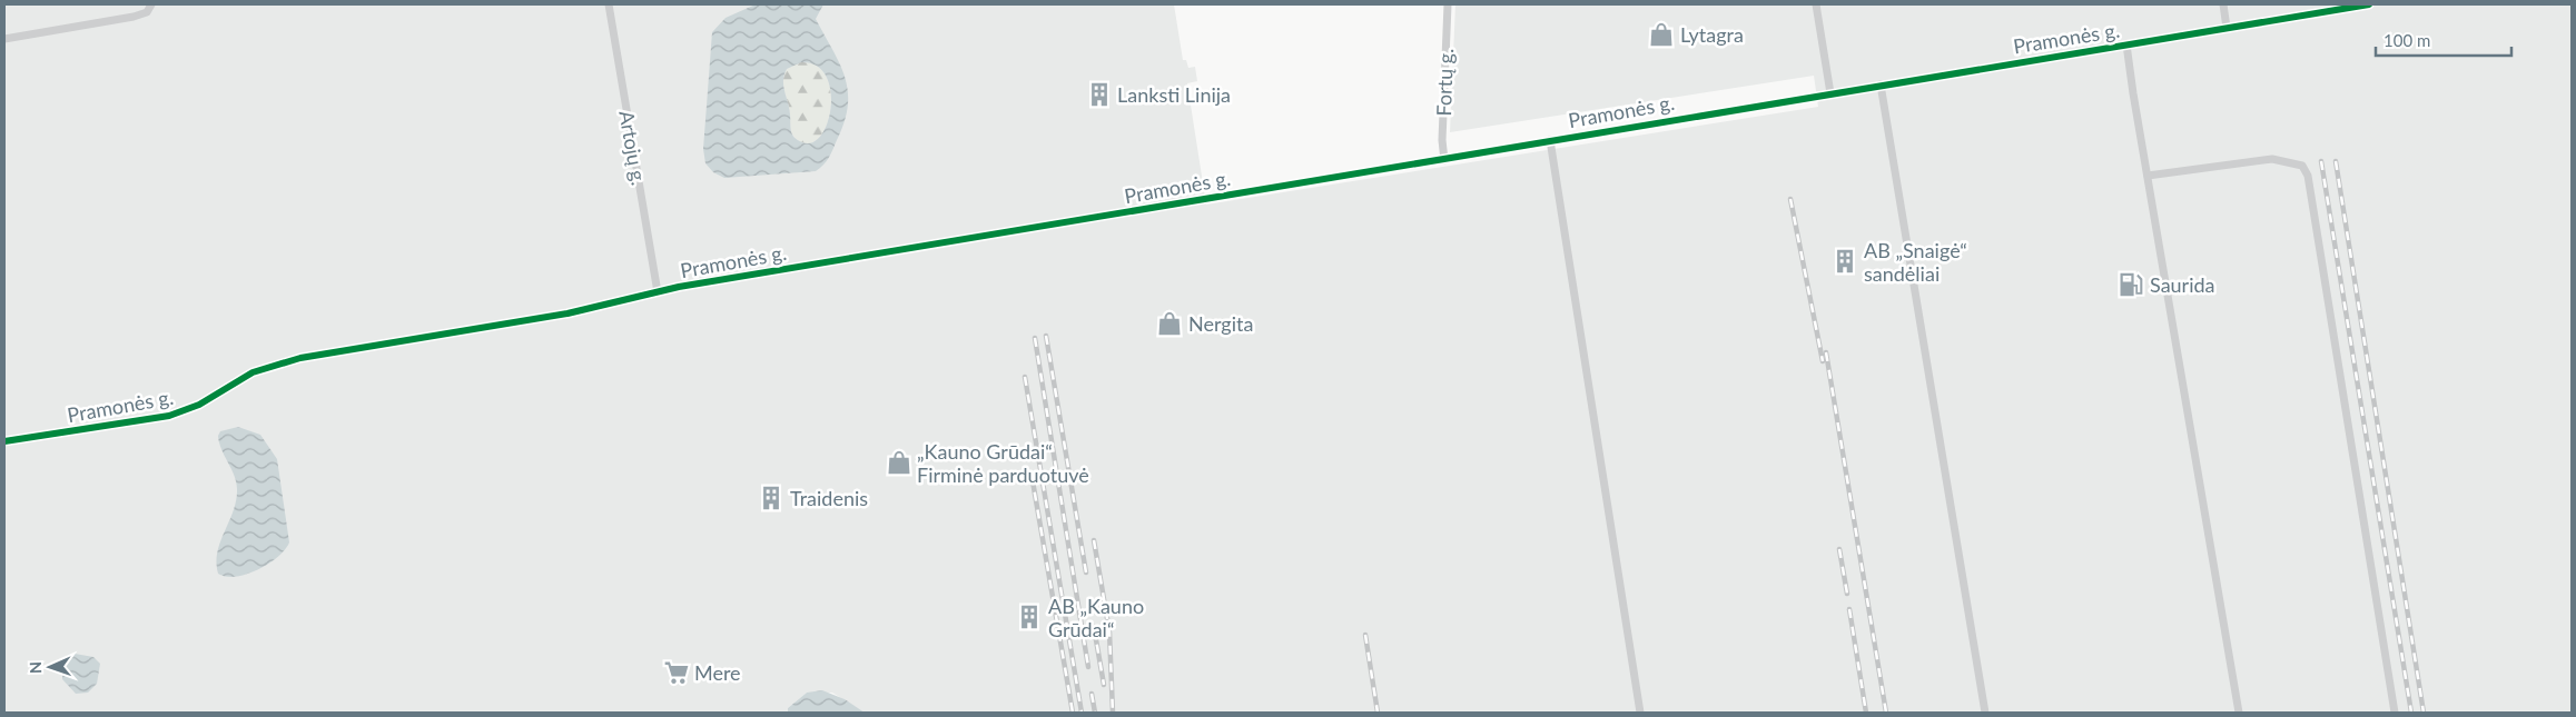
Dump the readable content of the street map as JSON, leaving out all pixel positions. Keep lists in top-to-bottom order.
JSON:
{
  "streets": {
    "street": ["Pramonės g.", "Fortų g.", "Artojų g."]
  },
  "crossings": [
    ["Pramonės g.", "Fortų g."],
    ["Pramonės g.", "Artojų g."]
  ],
  "places": {
    "shop": ["Lytagra", "Nergita", "„Kauno Grūdai“ Firminė parduotuvė"],
    "building": [
      "Lanksti Linija",
      "AB „Snaigė“ sandėliai",
      "Traidenis",
      "AB „Kauno Grūdai“"
    ],
    "fuel station": ["Saurida"],
    "supermarket": ["Mere"]
  },
  "scale_bar": "100 m",
  "north": "left"
}
